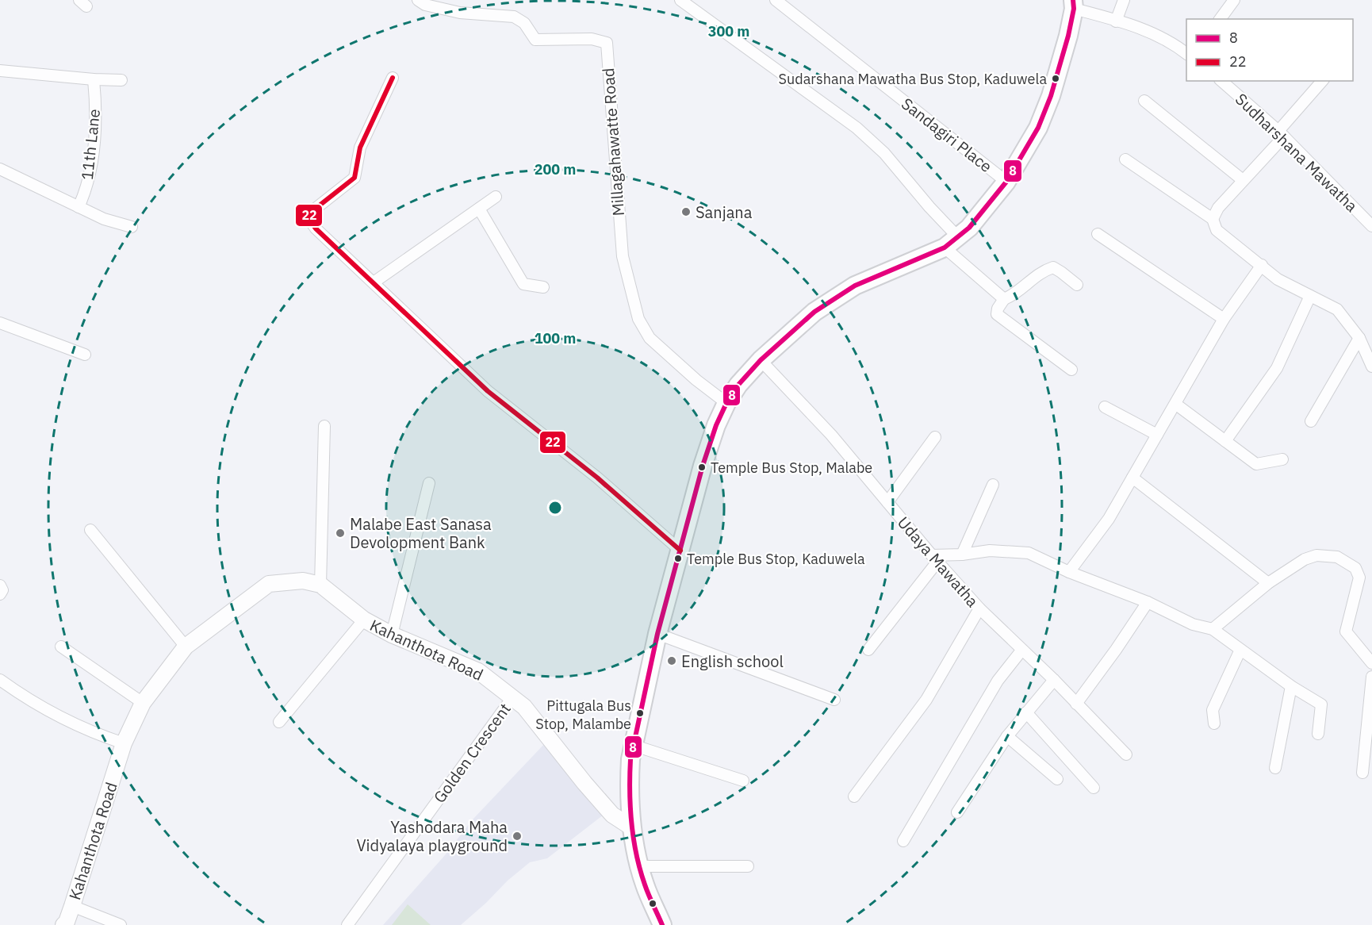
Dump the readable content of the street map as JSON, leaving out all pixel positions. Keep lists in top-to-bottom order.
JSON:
{
  "streets": {
    "main road": ["Kahanthota Road"],
    "street": [
      "Sandagiri Place",
      "Millagahawatte Road",
      "11th Lane",
      "Sudharshana Mawatha",
      "Udaya Mawatha",
      "Golden Crescent"
    ]
  },
  "crossings": [
    ["Kahanthota Road", "Golden Crescent"]
  ],
  "places": [
    "Sudarshana Mawatha Bus Stop, Kaduwela",
    "Sanjana",
    "Temple Bus Stop, Malabe",
    "Malabe East Sanasa Devolopment Bank",
    "Temple Bus Stop, Kaduwela",
    "English school",
    "Pittugala Bus Stop, Malambe",
    "Yashodara Maha Vidyalaya playground"
  ],
  "lines": ["transit line 8", "transit line 22"],
  "legend": ["8", "22"],
  "rings": ["300 m", "200 m", "100 m"]
}
